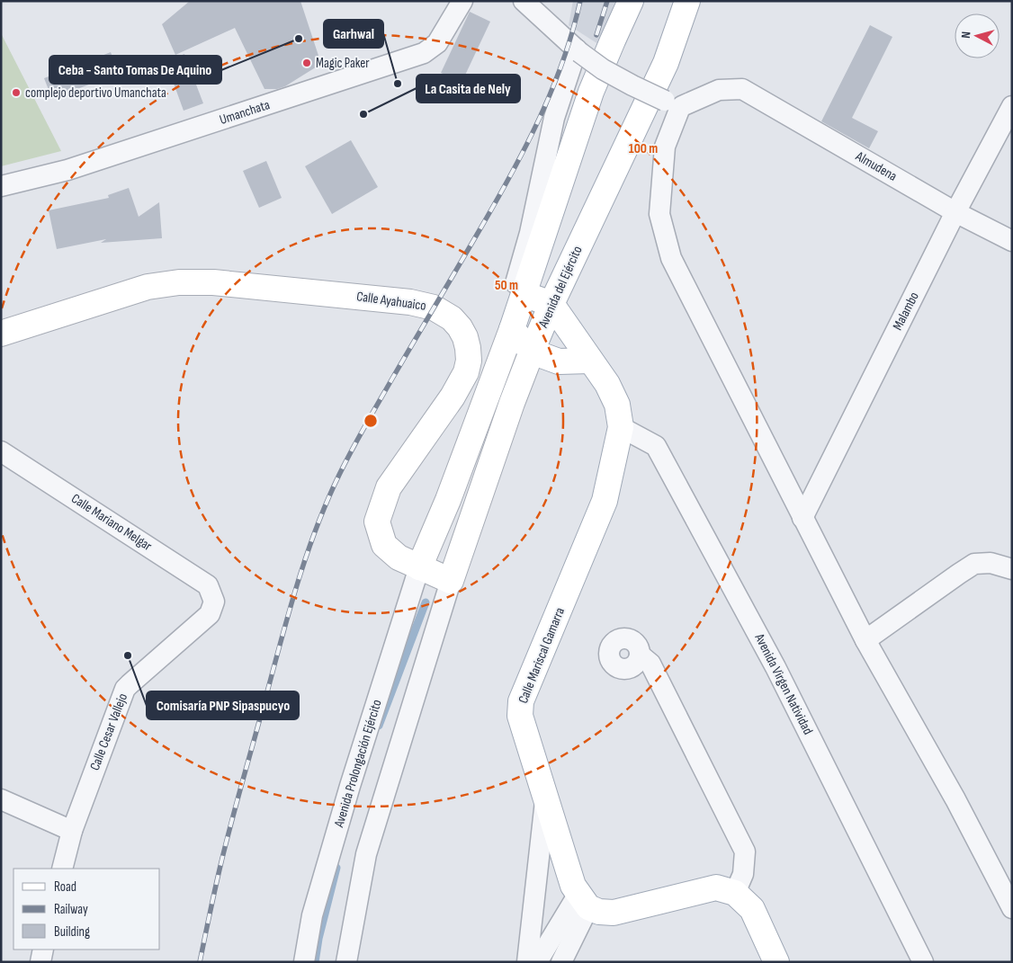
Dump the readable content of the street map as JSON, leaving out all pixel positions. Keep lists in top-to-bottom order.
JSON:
{
  "streets": {
    "main road": ["Avenida del Ejército", "Calle Ayahuaico", "Calle Mariscal Gamarra"],
    "street": [
      "Umanchata",
      "Almudena",
      "Malambo",
      "Calle Mariano Melgar",
      "Avenida Virgen Natividad",
      "Calle Cesar Vallejo",
      "Avenida Prolongación Ejército"
    ]
  },
  "crossings": [
    ["Almudena", "Malambo"],
    ["Avenida del Ejército", "Calle Ayahuaico"],
    ["Calle Ayahuaico", "Avenida Prolongación Ejército"],
    ["Calle Mariano Melgar", "Calle Cesar Vallejo"],
    ["Calle Mariscal Gamarra", "Avenida Virgen Natividad"]
  ],
  "places": [
    "Ceba - Santo Tomas De Aquino",
    "Magic Paker",
    "Garhwal",
    "complejo deportivo Umanchata",
    "La Casita de Nely",
    "Comisaría PNP Sipaspucyo"
  ],
  "legend": ["Road", "Railway", "Building"],
  "north": "left",
  "rings": ["100 m", "50 m"]
}
